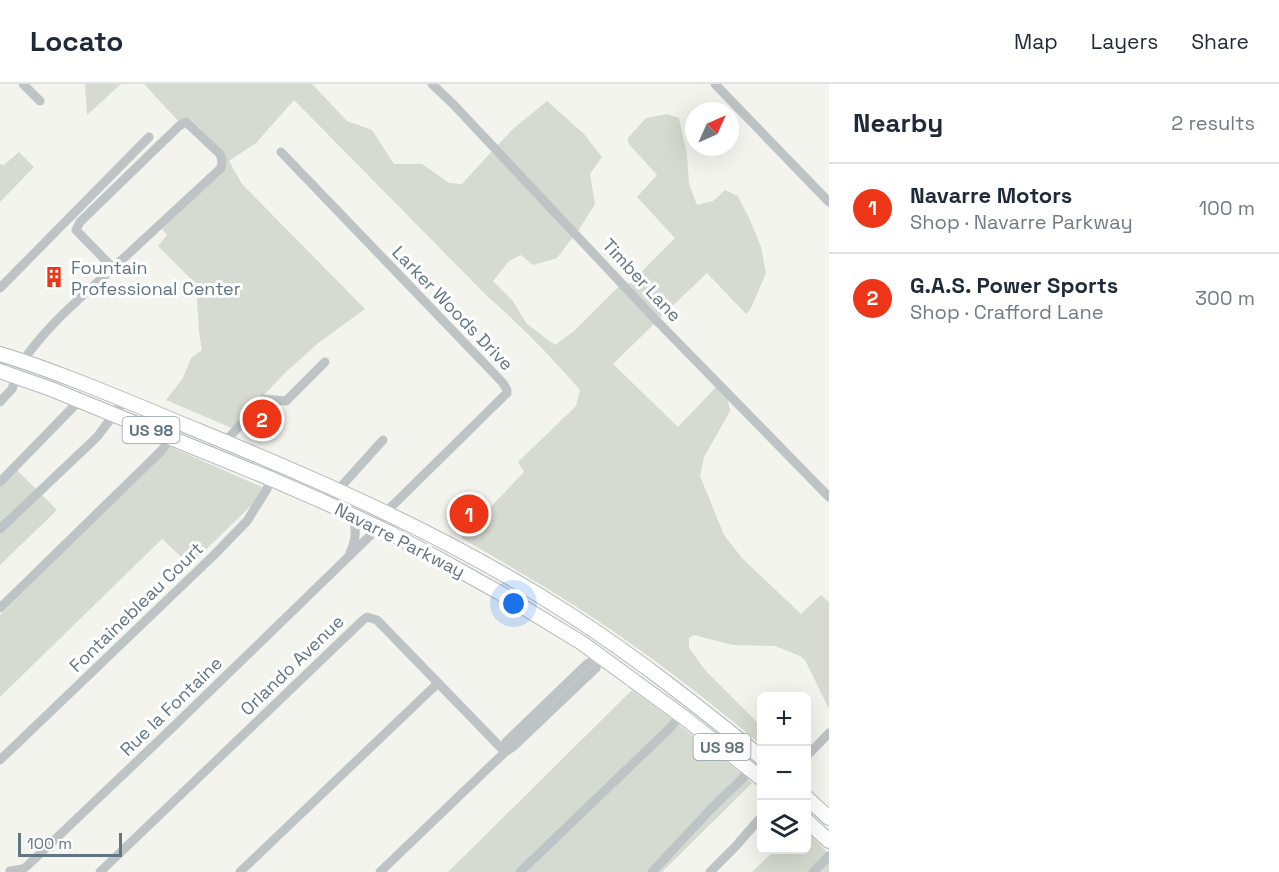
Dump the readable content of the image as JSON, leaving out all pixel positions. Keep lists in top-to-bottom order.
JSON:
{
  "streets": {
    "highway": ["US 98", "Navarre Parkway"],
    "street": [
      "Timber Lane",
      "Larker Woods Drive",
      "Fontainebleau Court",
      "Orlando Avenue",
      "Rue la Fontaine"
    ]
  },
  "crossings": [
    ["Larker Woods Drive", "Navarre Parkway"],
    ["Larker Woods Drive", "Rue la Fontaine"],
    ["Navarre Parkway", "Fontainebleau Court"],
    ["Navarre Parkway", "Rue la Fontaine"]
  ],
  "places": {
    "building": ["Fountain Professional Center"]
  },
  "scale_bar": "100 m",
  "north": "top right",
  "page": {
    "header": "Locato",
    "nav": ["Map", "Layers", "Share"],
    "heading": ["Nearby", "2 results"],
    "list": [
      {
        "mark": "1",
        "name": "Navarre Motors",
        "note": "Shop · Navarre Parkway",
        "value": "100 m"
      },
      {
        "mark": "2",
        "name": "G.A.S. Power Sports",
        "note": "Shop · Crafford Lane",
        "value": "300 m"
      }
    ],
    "pins": ["2", "1"],
    "map_buttons": ["+", "−"],
    "scale": "100 m"
  }
}
